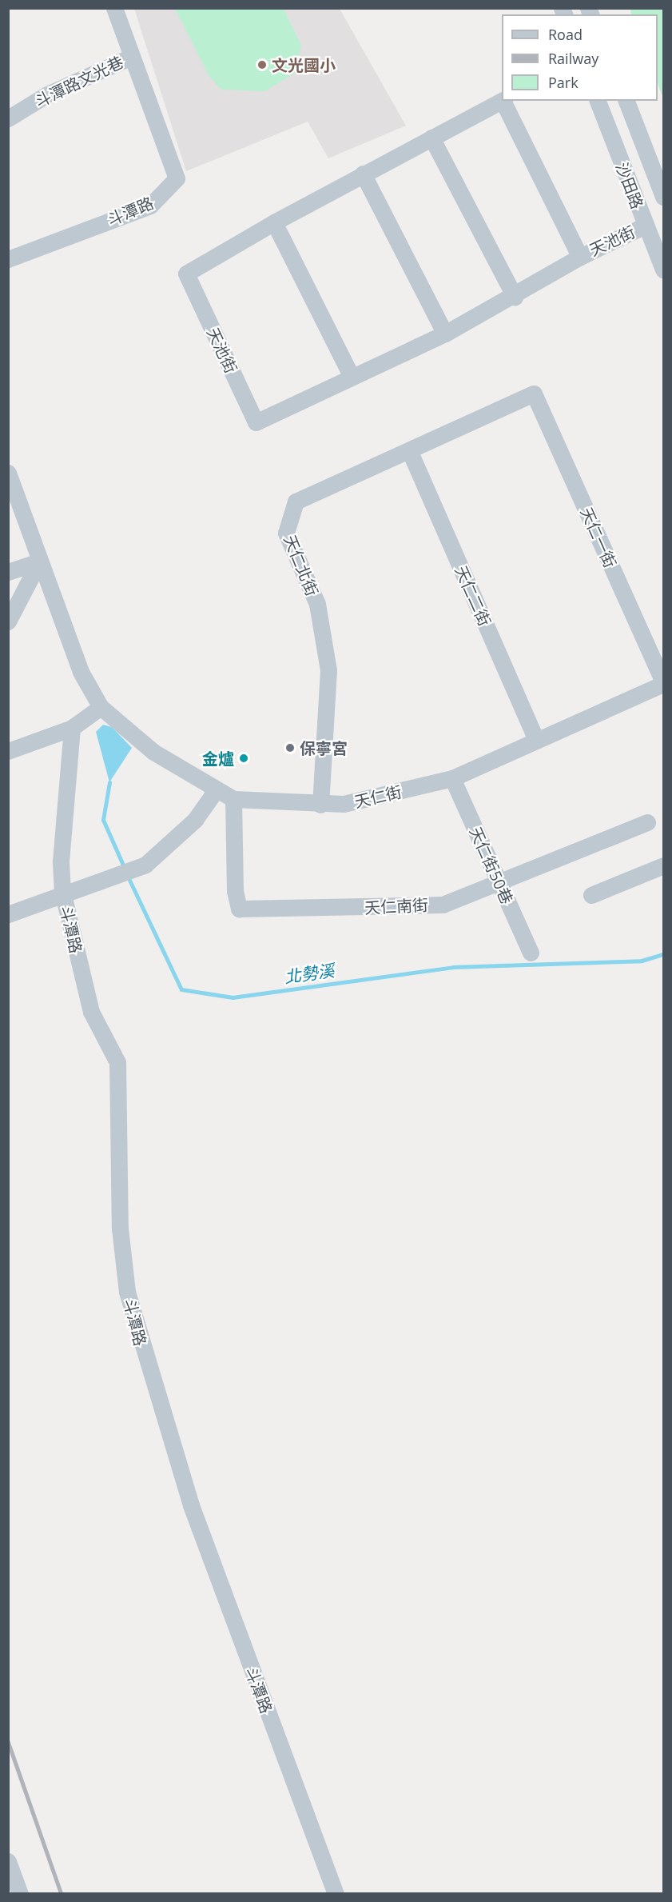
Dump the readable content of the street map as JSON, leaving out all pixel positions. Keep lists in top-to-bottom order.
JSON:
{
  "streets": {
    "street": [
      "斗潭路文光巷",
      "沙田路",
      "斗潭路",
      "天池街",
      "天仁一街",
      "天仁北街",
      "天仁二街",
      "天仁街",
      "天仁街50巷",
      "天仁南街"
    ]
  },
  "crossings": [
    ["斗潭路文光巷", "斗潭路"],
    ["沙田路", "天池街"],
    ["天仁一街", "天仁北街"],
    ["天仁一街", "天仁街"],
    ["天仁北街", "天仁二街"],
    ["天仁北街", "天仁街"],
    ["天仁二街", "天仁街"],
    ["天仁街", "天仁街50巷"],
    ["天仁街", "天仁南街"],
    ["天仁街50巷", "天仁南街"]
  ],
  "water": ["北勢溪"],
  "places": ["文光國小", "保寧宮", "金爐"],
  "legend": ["Road", "Railway", "Park"]
}
